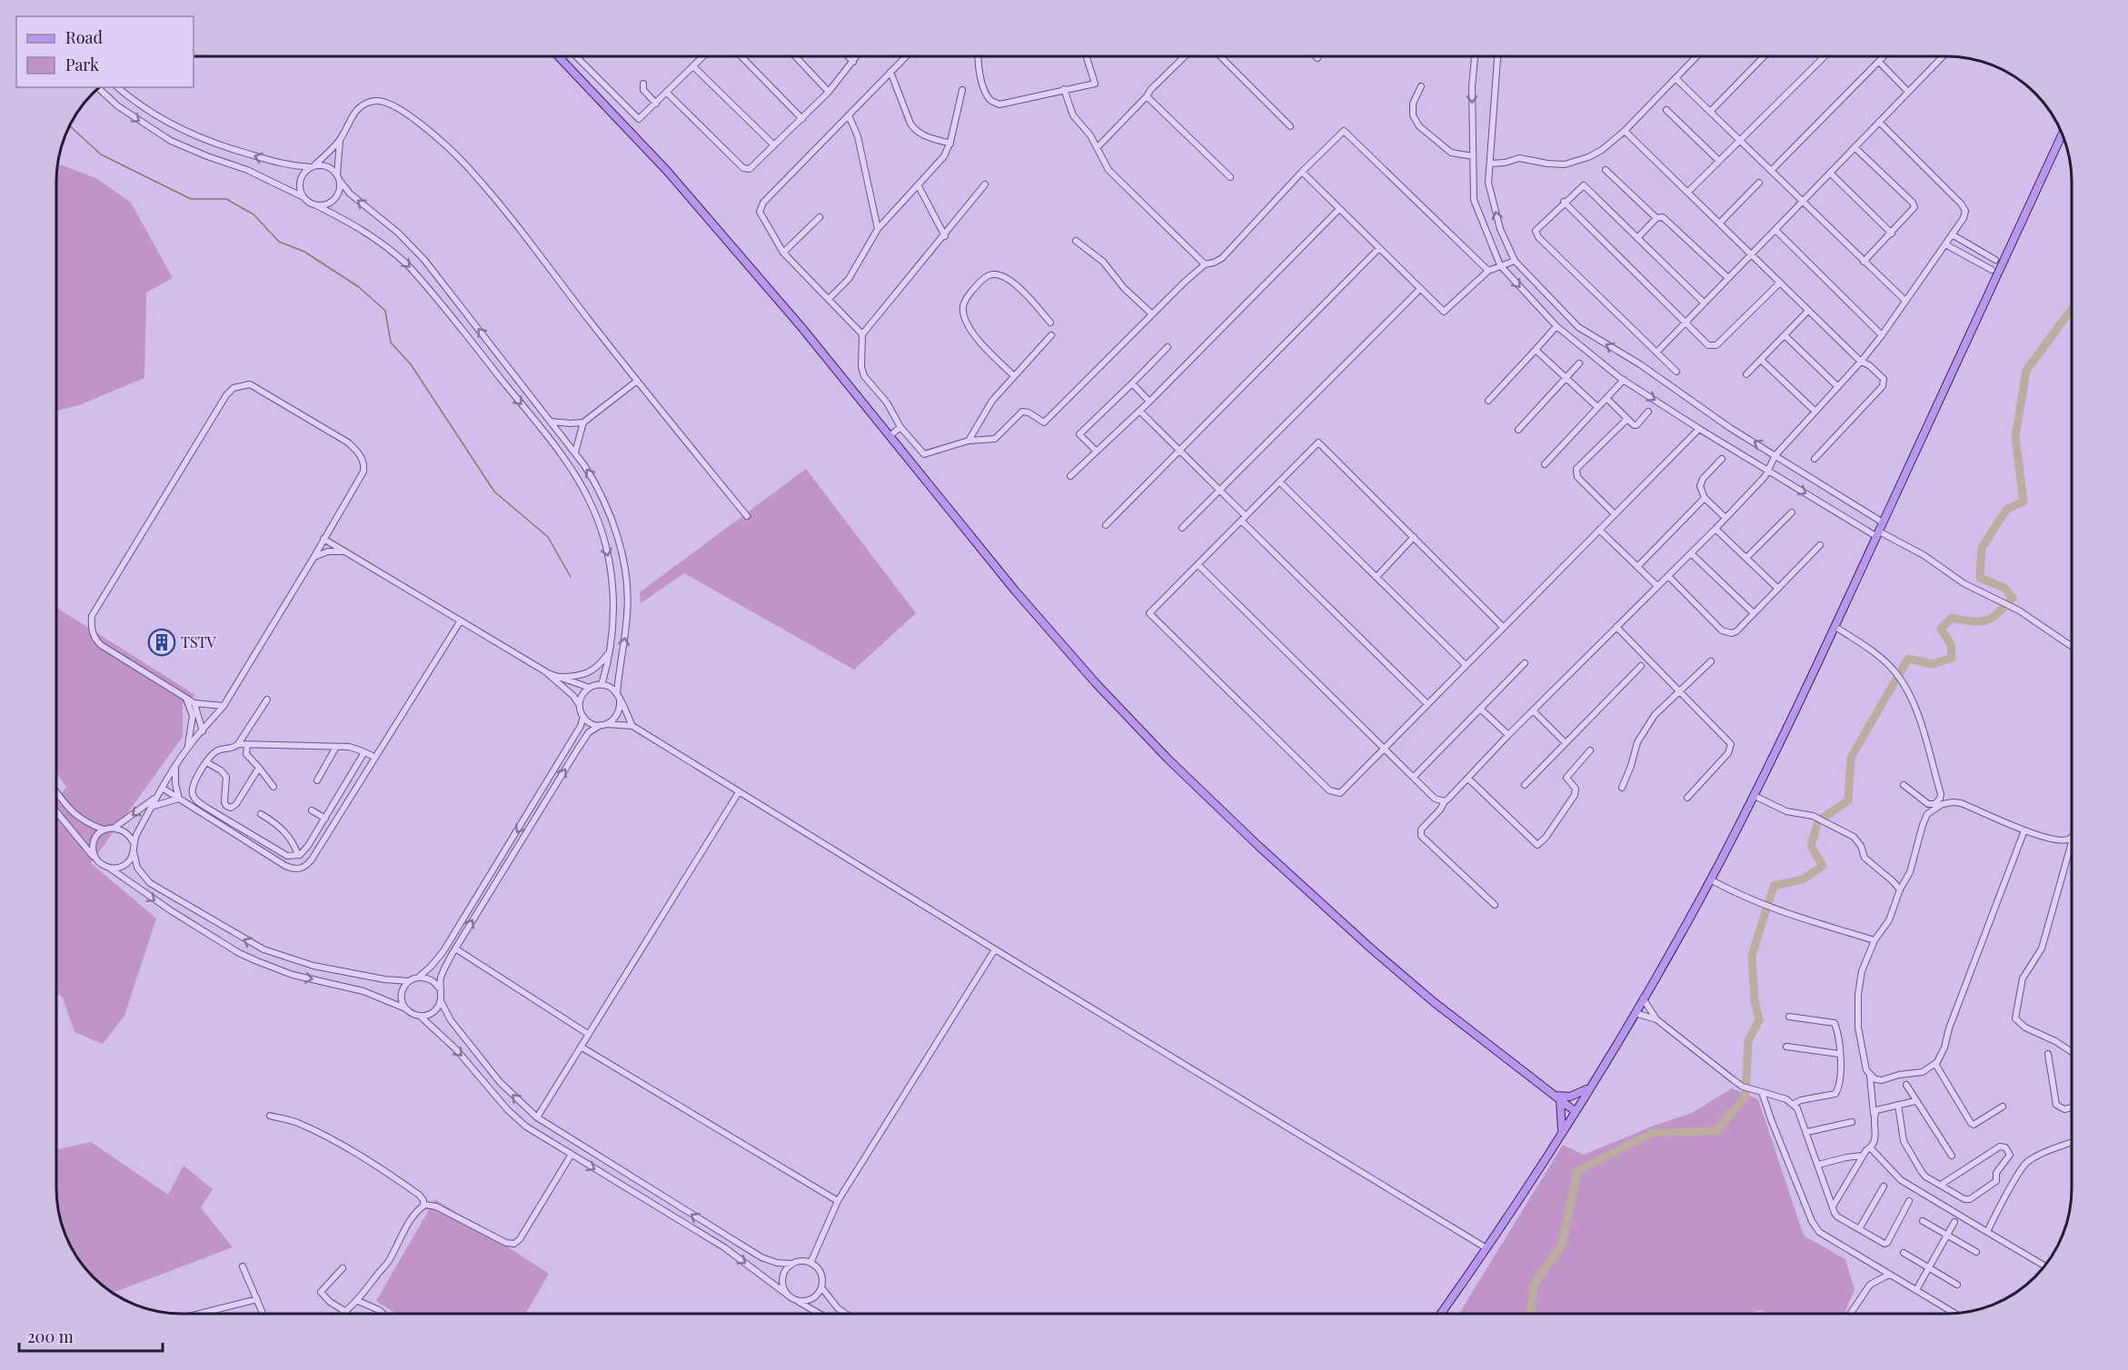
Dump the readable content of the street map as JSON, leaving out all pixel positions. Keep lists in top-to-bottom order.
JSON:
{
  "places": {
    "building": ["TSTV"]
  },
  "legend": ["Road", "Park"],
  "scale_bar": "200 m"
}
